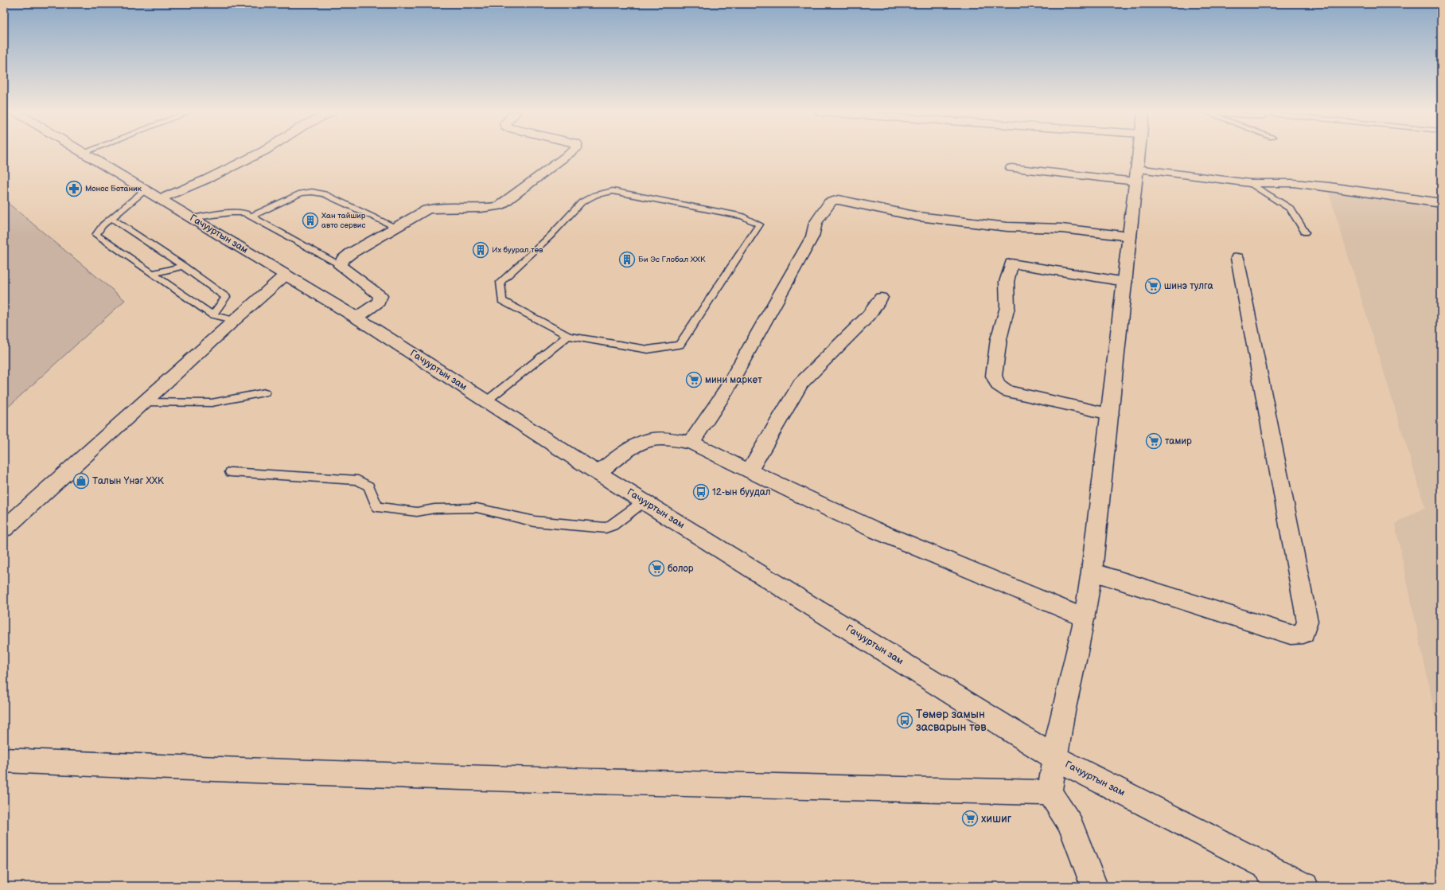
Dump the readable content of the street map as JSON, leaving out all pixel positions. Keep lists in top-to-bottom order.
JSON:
{
  "streets": {
    "main road": ["Гачууртын зам"]
  },
  "places": {
    "pharmacy": ["Монос Ботаник"],
    "building": ["Хан тайшир авто сервис", "Их буурал төв", "Би Эс Глобал ХХК"],
    "supermarket": [
      "шинэ тулга",
      "мини маркет",
      "тамир",
      "болор",
      "хишиг"
    ],
    "shop": ["Талын Үнэг ХХК"],
    "bus stop": ["12-ын буудал", "Төмөр замын засварын төв"]
  }
}
